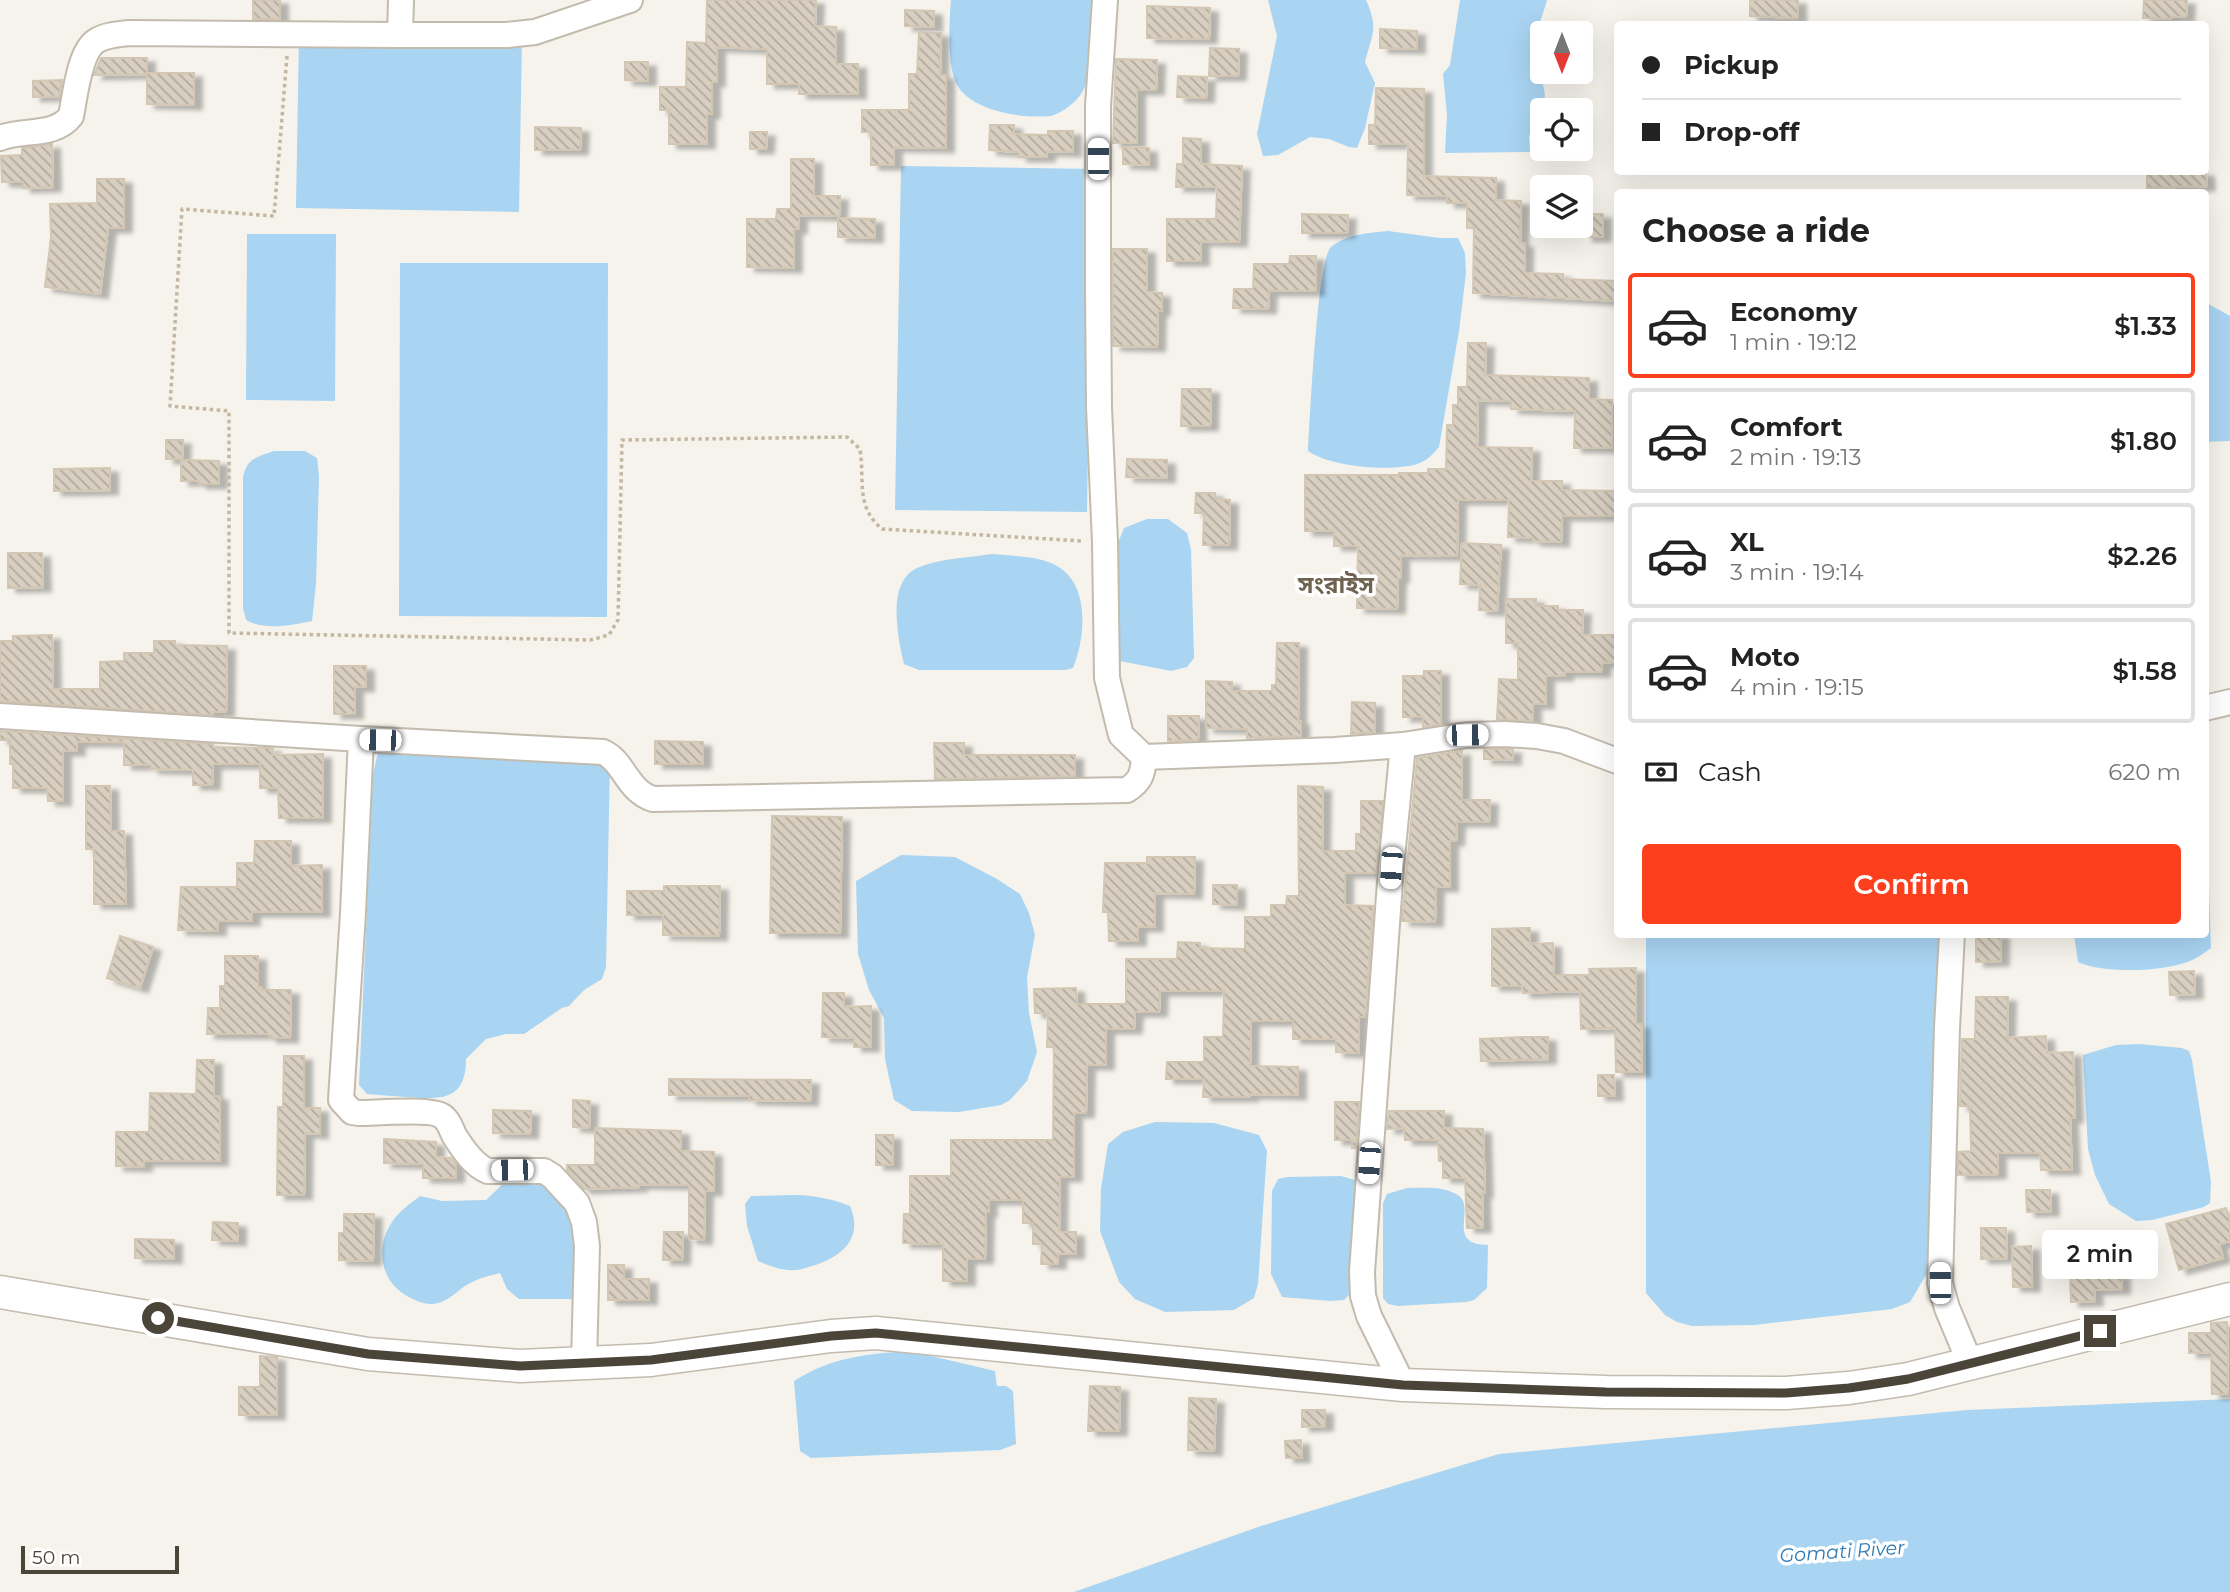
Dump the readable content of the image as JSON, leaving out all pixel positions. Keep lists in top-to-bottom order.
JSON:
{
  "districts": ["সংরাইস"],
  "water": ["Gomati River"],
  "scale_bar": "50 m",
  "north": "bottom",
  "page": {
    "banner": ["Pickup", "Drop-off"],
    "heading": "Choose a ride",
    "list": [
      {
        "name": "Economy",
        "note": "1 min · 19:12",
        "value": "$1.33"
      },
      {
        "name": "Comfort",
        "note": "2 min · 19:13",
        "value": "$1.80"
      },
      {
        "name": "XL",
        "note": "3 min · 19:14",
        "value": "$2.26"
      },
      {
        "name": "Moto",
        "note": "4 min · 19:15",
        "value": "$1.58"
      }
    ],
    "pay": ["Cash", "620 m"],
    "buttons": "Confirm",
    "bubble": "2 min",
    "scale": "50 m"
  }
}
